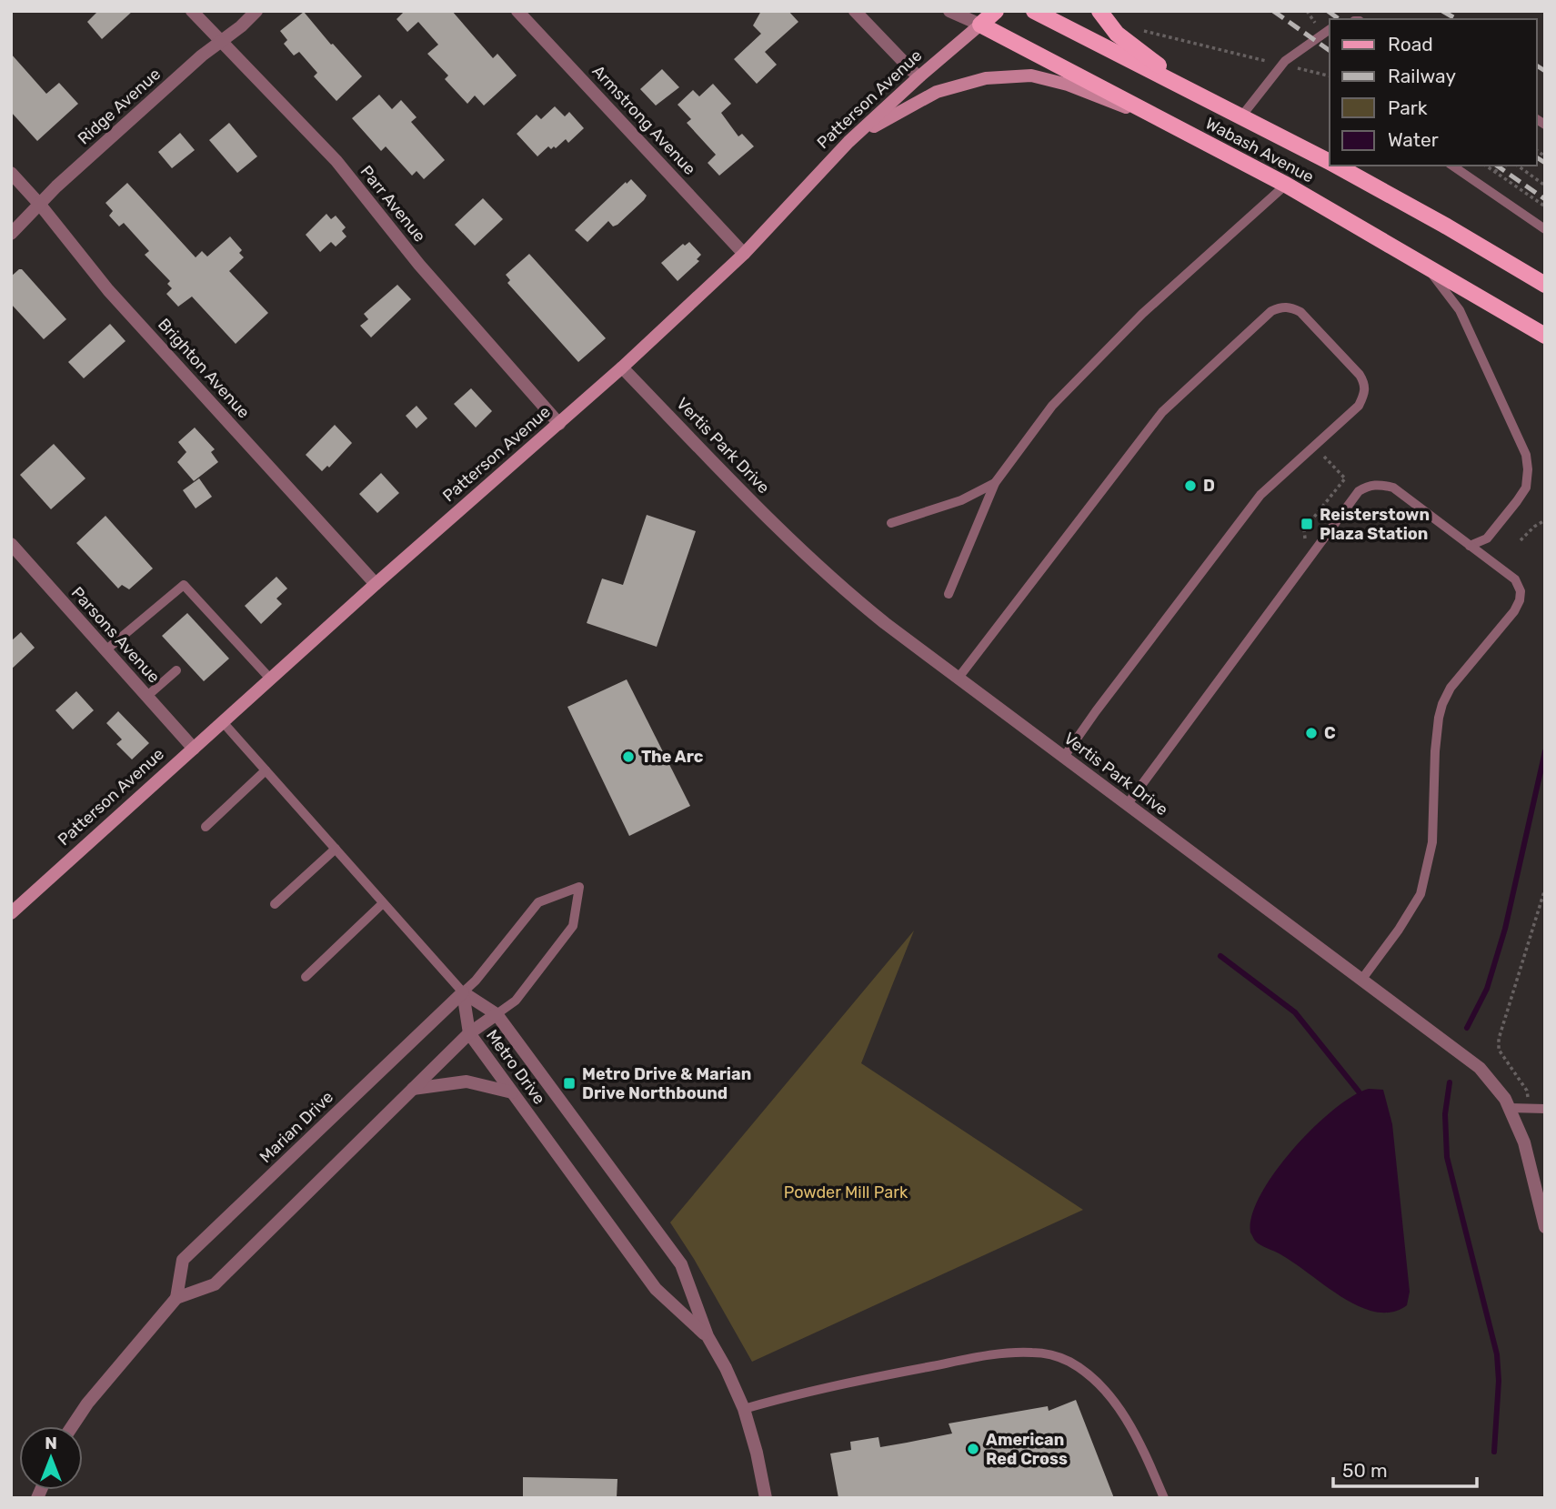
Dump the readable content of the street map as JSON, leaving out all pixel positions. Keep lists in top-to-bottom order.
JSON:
{
  "streets": {
    "main road": ["Patterson Avenue", "Wabash Avenue"],
    "street": [
      "Ridge Avenue",
      "Armstrong Avenue",
      "Parr Avenue",
      "Brighton Avenue",
      "Vertis Park Drive",
      "Parsons Avenue",
      "Metro Drive",
      "Marian Drive"
    ]
  },
  "crossings": [
    ["Patterson Avenue", "Armstrong Avenue"],
    ["Patterson Avenue", "Wabash Avenue"],
    ["Patterson Avenue", "Parr Avenue"],
    ["Patterson Avenue", "Brighton Avenue"],
    ["Patterson Avenue", "Vertis Park Drive"],
    ["Patterson Avenue", "Parsons Avenue"],
    ["Ridge Avenue", "Parr Avenue"],
    ["Ridge Avenue", "Brighton Avenue"],
    ["Metro Drive", "Marian Drive"]
  ],
  "parks": ["Powder Mill Park"],
  "places": {
    "other": [
      "D",
      "C",
      "The Arc",
      "American Red Cross"
    ],
    "transit": ["Reisterstown Plaza Station", "Metro Drive & Marian Drive Northbound"]
  },
  "legend": [
    "Road",
    "Railway",
    "Park",
    "Water"
  ],
  "scale_bar": "50 m",
  "north": "top"
}
